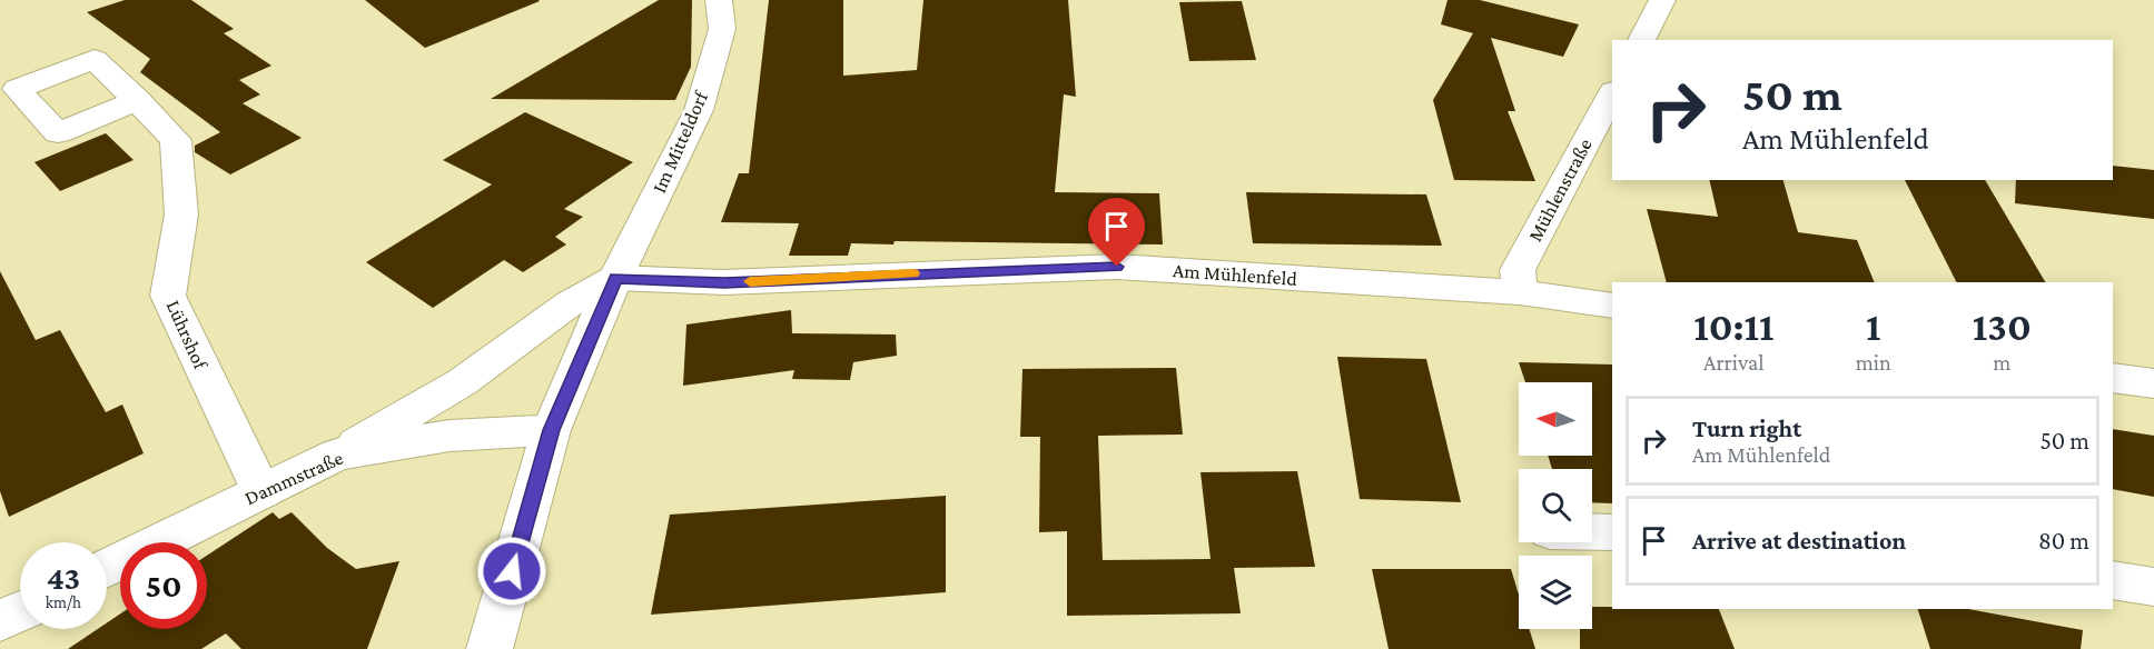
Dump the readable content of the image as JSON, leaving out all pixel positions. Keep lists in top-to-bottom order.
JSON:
{
  "streets": {
    "street": [
      "Im Mitteldorf",
      "Mühlenstraße",
      "Am Mühlenfeld",
      "Lührshof",
      "Dammstraße"
    ]
  },
  "crossings": [
    ["Im Mitteldorf", "Am Mühlenfeld"],
    ["Im Mitteldorf", "Dammstraße"],
    ["Mühlenstraße", "Am Mühlenfeld"],
    ["Lührshof", "Dammstraße"]
  ],
  "north": "left",
  "page": {
    "turn": ["50 m", "Am Mühlenfeld"],
    "eta": [
      "10:11",
      "Arrival",
      "1",
      "min",
      "130",
      "m"
    ],
    "list": [
      {
        "name": "Turn right",
        "note": "Am Mühlenfeld",
        "value": "50 m"
      },
      {
        "name": "Arrive at destination",
        "value": "80 m"
      }
    ],
    "speed": "43 km/h",
    "limit": "50"
  }
}
